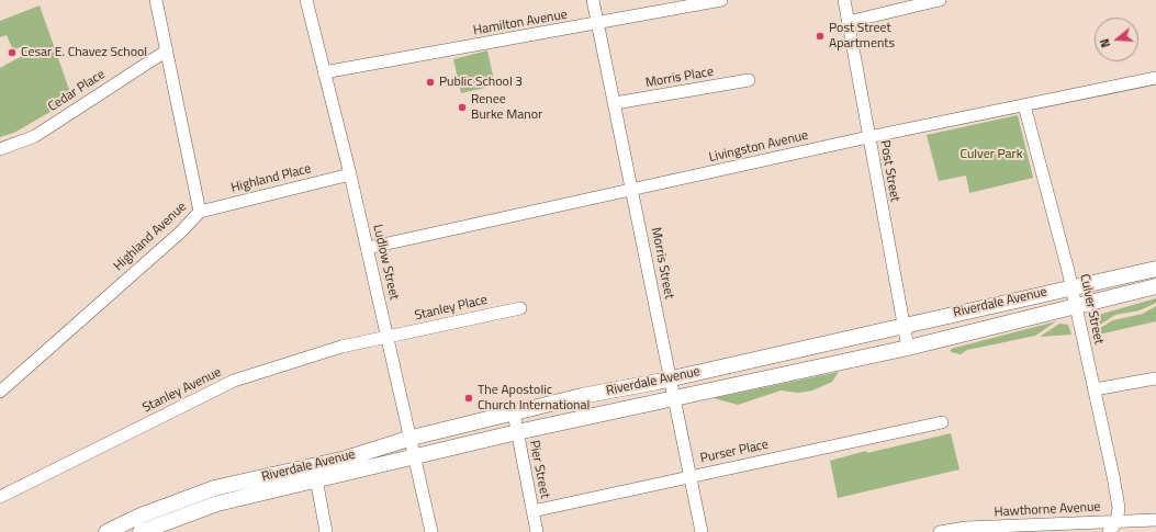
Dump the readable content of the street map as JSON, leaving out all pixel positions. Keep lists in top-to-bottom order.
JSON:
{
  "streets": {
    "main road": ["Riverdale Avenue"],
    "street": [
      "Hamilton Avenue",
      "Morris Place",
      "Cedar Place",
      "Livingston Avenue",
      "Post Street",
      "Highland Place",
      "Highland Avenue",
      "Ludlow Street",
      "Morris Street",
      "Stanley Place",
      "Culver Street",
      "Stanley Avenue",
      "Purser Place",
      "Pier Street",
      "Hawthorne Avenue"
    ]
  },
  "crossings": [
    ["Hamilton Avenue", "Ludlow Street"],
    ["Hamilton Avenue", "Morris Street"],
    ["Morris Place", "Morris Street"],
    ["Cedar Place", "Highland Avenue"],
    ["Livingston Avenue", "Post Street"],
    ["Livingston Avenue", "Ludlow Street"],
    ["Livingston Avenue", "Morris Street"],
    ["Livingston Avenue", "Culver Street"],
    ["Post Street", "Riverdale Avenue"],
    ["Highland Place", "Highland Avenue"],
    ["Highland Place", "Ludlow Street"],
    ["Ludlow Street", "Riverdale Avenue"],
    ["Ludlow Street", "Stanley Place"],
    ["Ludlow Street", "Stanley Avenue"],
    ["Morris Street", "Riverdale Avenue"],
    ["Morris Street", "Purser Place"],
    ["Riverdale Avenue", "Culver Street"],
    ["Riverdale Avenue", "Pier Street"],
    ["Stanley Place", "Stanley Avenue"],
    ["Culver Street", "Hawthorne Avenue"],
    ["Purser Place", "Pier Street"]
  ],
  "parks": ["Culver Park"],
  "places": [
    "Post Street Apartments",
    "Cesar E. Chavez School",
    "Public School 3",
    "Renee Burke Manor",
    "The Apostolic Church International"
  ],
  "north": "left"
}
